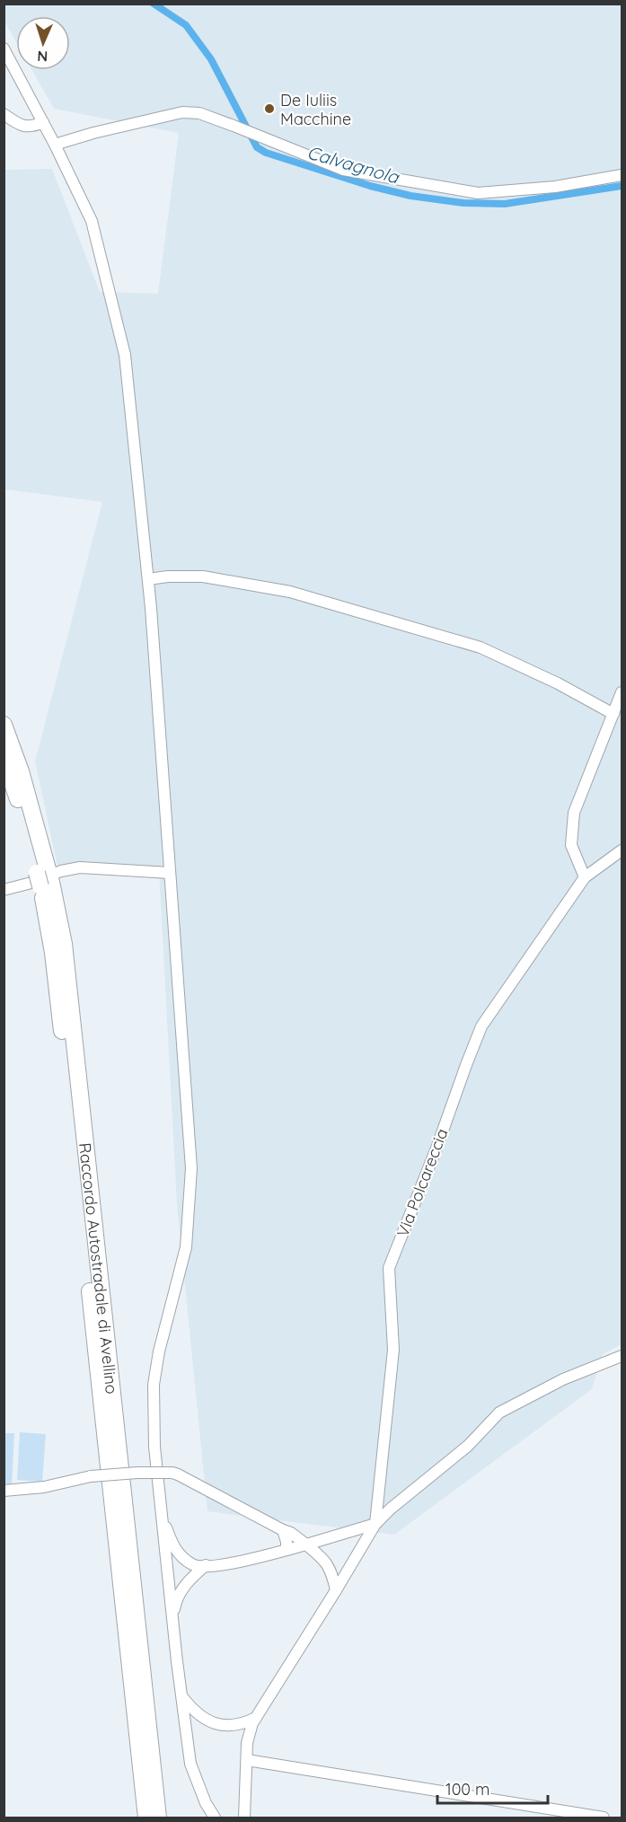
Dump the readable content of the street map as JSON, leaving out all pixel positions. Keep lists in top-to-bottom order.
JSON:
{
  "streets": {
    "highway": ["Raccordo Autostradale di Avellino"],
    "street": ["Via Polcareccia"]
  },
  "water": ["Calvagnola"],
  "places": ["De Iuliis Macchine"],
  "scale_bar": "100 m",
  "north": "bottom"
}
